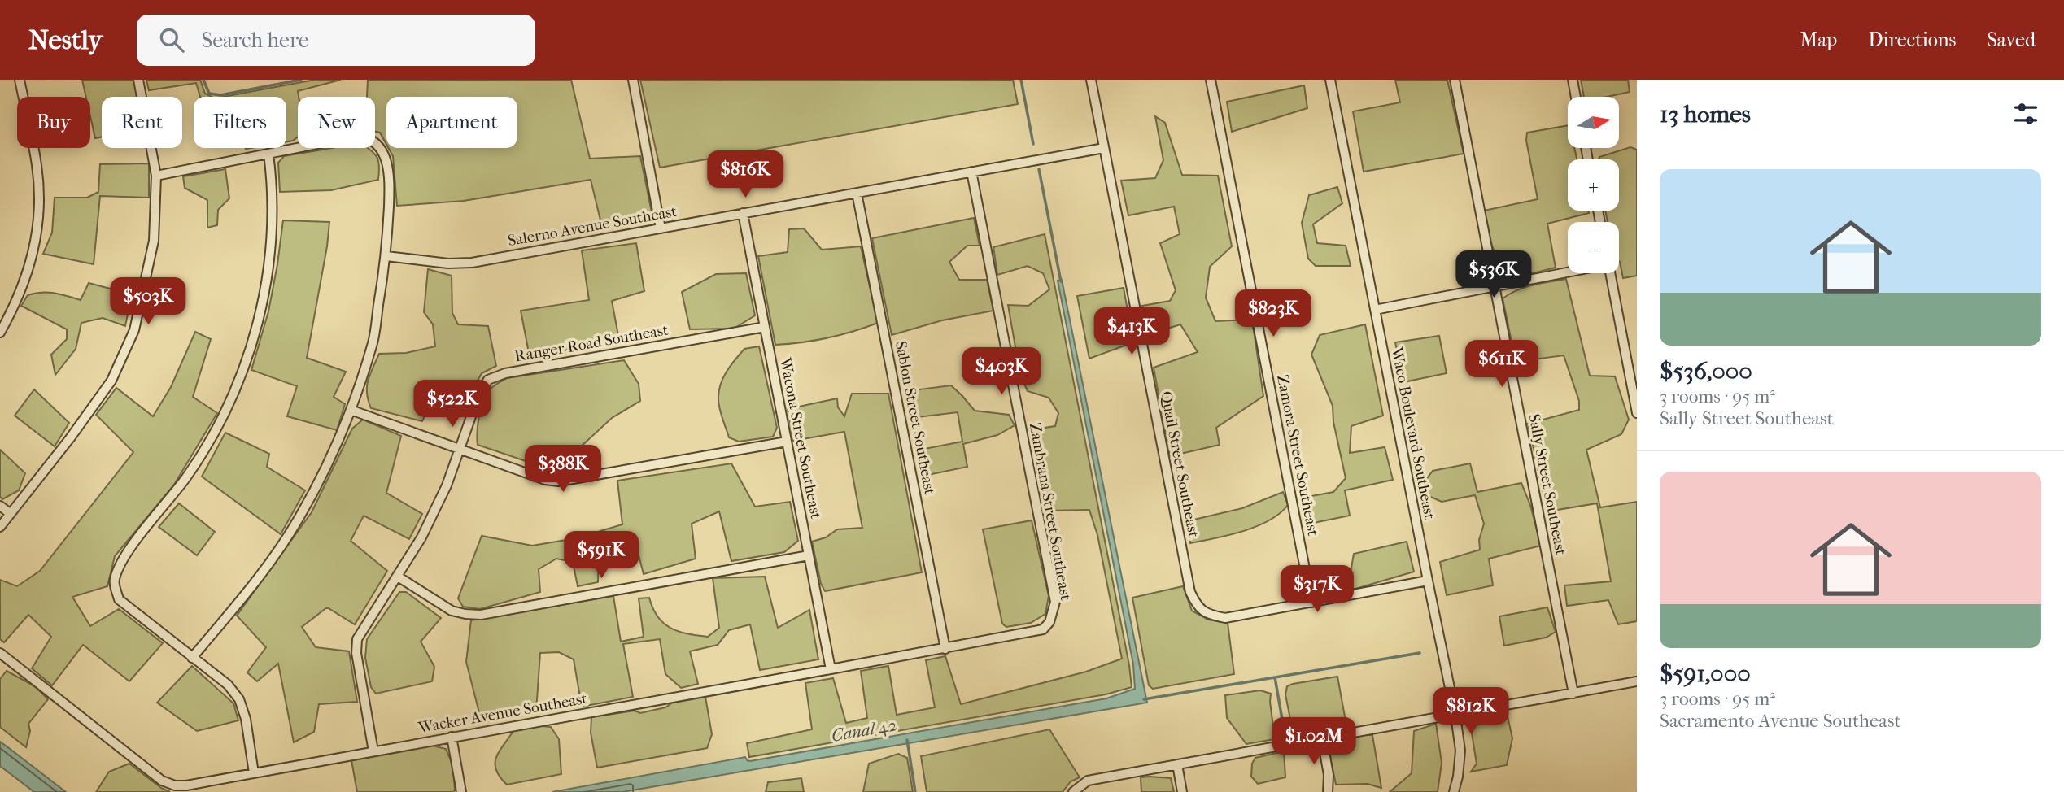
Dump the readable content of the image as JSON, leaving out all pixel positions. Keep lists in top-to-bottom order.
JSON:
{
  "streets": {
    "street": [
      "Salerno Avenue Southeast",
      "Ranger Road Southeast",
      "Sablon Street Southeast",
      "Waco Boulevard Southeast",
      "Wacona Street Southeast",
      "Zamora Street Southeast",
      "Quail Street Southeast",
      "Sally Street Southeast",
      "Zambrana Street Southeast",
      "Wacker Avenue Southeast"
    ]
  },
  "crossings": [
    ["Salerno Avenue Southeast", "Sablon Street Southeast"],
    ["Salerno Avenue Southeast", "Wacona Street Southeast"],
    ["Salerno Avenue Southeast", "Quail Street Southeast"],
    ["Salerno Avenue Southeast", "Zambrana Street Southeast"],
    ["Ranger Road Southeast", "Wacona Street Southeast"],
    ["Ranger Road Southeast", "Wacker Avenue Southeast"],
    ["Sablon Street Southeast", "Wacker Avenue Southeast"],
    ["Wacona Street Southeast", "Wacker Avenue Southeast"],
    ["Zamora Street Southeast", "Quail Street Southeast"],
    ["Zambrana Street Southeast", "Wacker Avenue Southeast"]
  ],
  "water": ["Canal 42"],
  "north": "right",
  "page": {
    "header": "Nestly",
    "search": "Search here",
    "nav": ["Map", "Directions", "Saved"],
    "heading": "13 homes",
    "map_buttons": ["+", "−"],
    "chip": [
      "Buy",
      "Rent",
      "Filters",
      "New",
      "Apartment"
    ],
    "list": [
      {
        "name": "$536,000",
        "note": "3 rooms · 95 m² · Sally Street Southeast"
      },
      {
        "name": "$591,000",
        "note": "3 rooms · 95 m² · Sacramento Avenue Southeast"
      }
    ],
    "price": [
      "$816K",
      "$536K",
      "$503K",
      "$823K",
      "$413K",
      "$611K",
      "$403K",
      "$522K",
      "$388K",
      "$591K",
      "$317K",
      "$812K",
      "$1.02M"
    ]
  }
}
